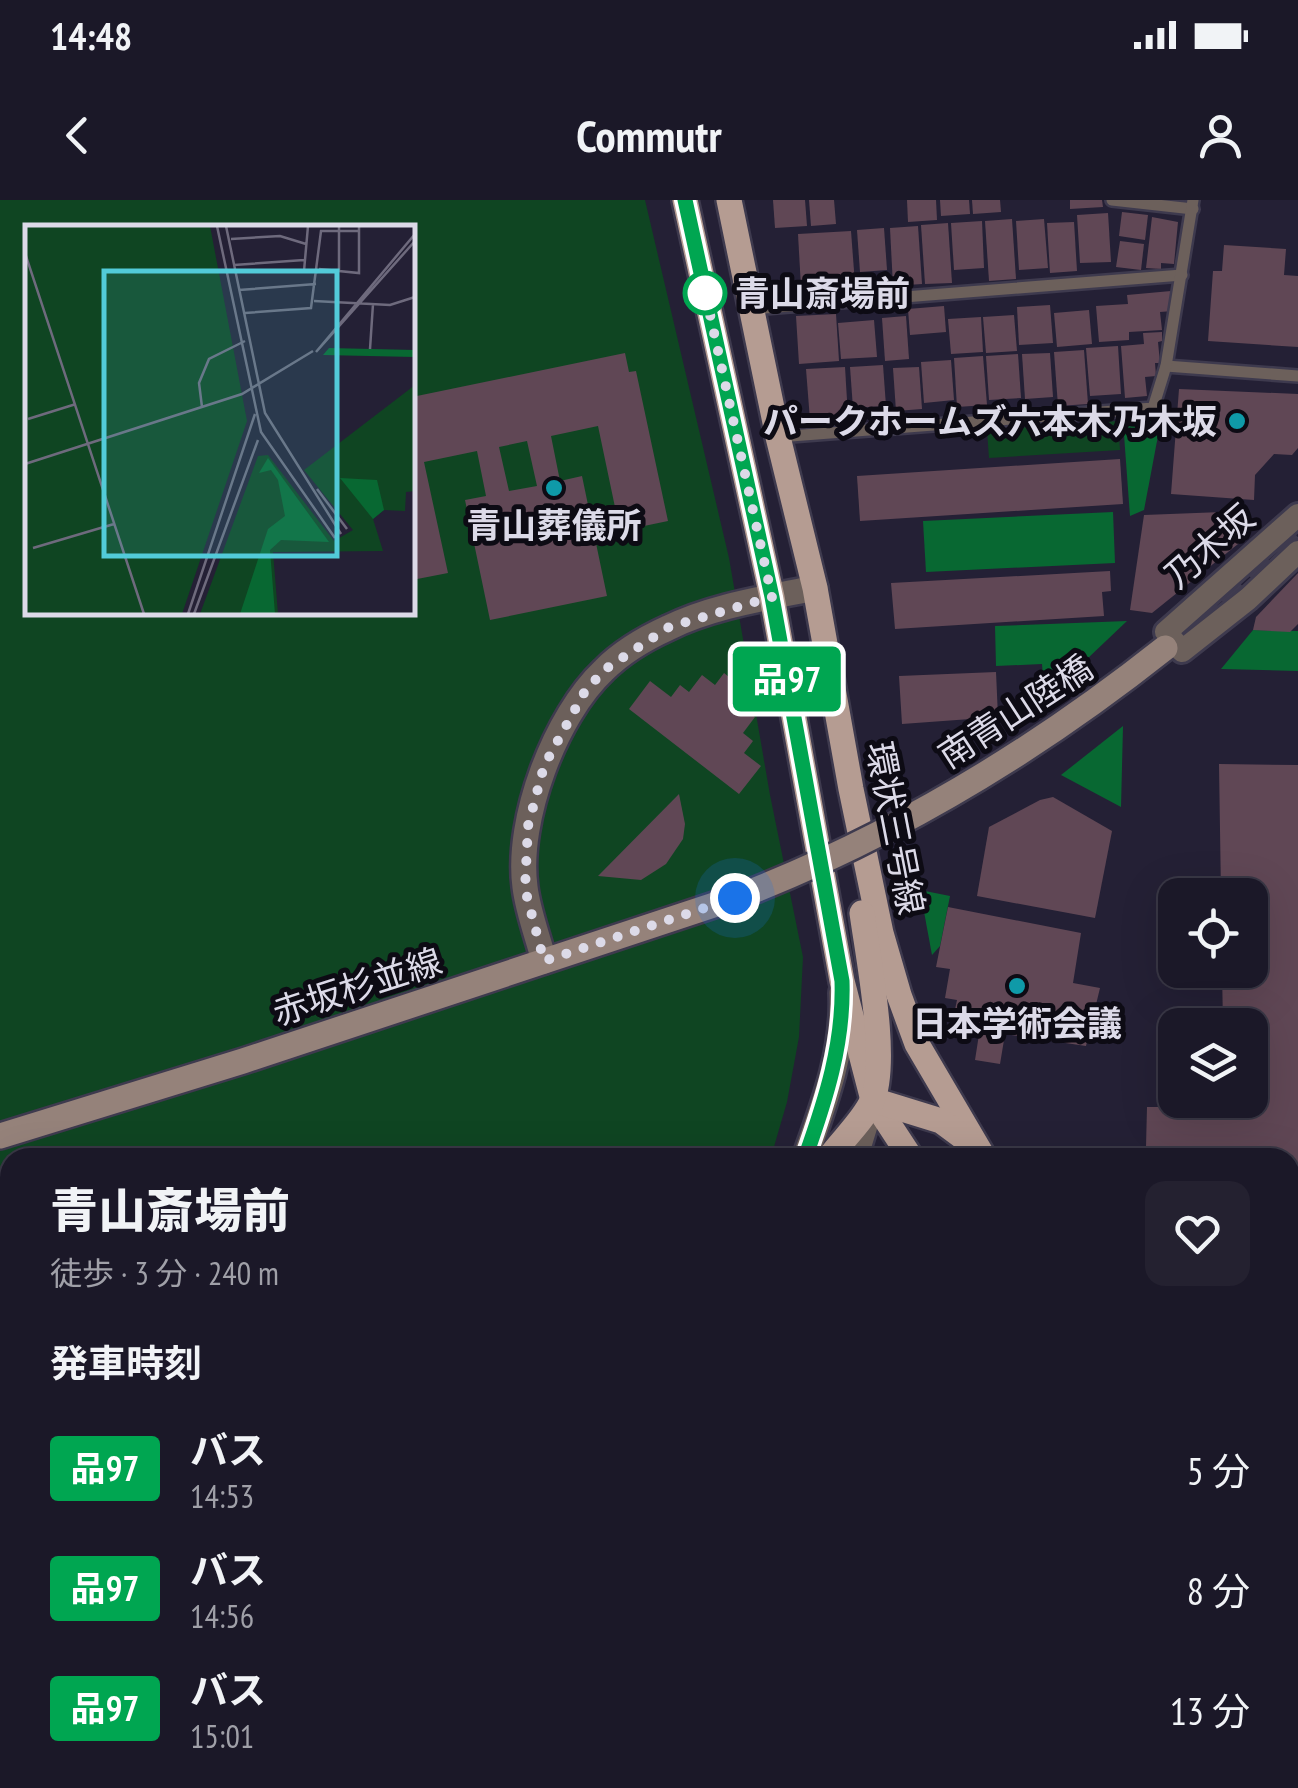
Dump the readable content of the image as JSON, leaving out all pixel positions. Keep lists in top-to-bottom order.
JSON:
{
  "streets": {
    "main road": ["南青山陸橋", "環状三号線", "赤坂杉並線"],
    "street": ["乃木坂"]
  },
  "crossings": [
    ["南青山陸橋", "赤坂杉並線"]
  ],
  "places": [
    "青山斎場前",
    "パークホームズ六本木乃木坂",
    "青山葬儀所",
    "日本学術会議"
  ],
  "lines": ["bus line 品97"],
  "page": {
    "status": "14:48",
    "header": "Commutr",
    "on_map": "品97",
    "heading": [
      ["青山斎場前", "徒歩 · 3 分 · 240 m"],
      "発車時刻"
    ],
    "list": [
      {
        "mark": "品97",
        "name": "バス",
        "note": "14:53",
        "value": "5 分"
      },
      {
        "mark": "品97",
        "name": "バス",
        "note": "14:56",
        "value": "8 分"
      },
      {
        "mark": "品97",
        "name": "バス",
        "note": "15:01",
        "value": "13 分"
      }
    ]
  }
}
